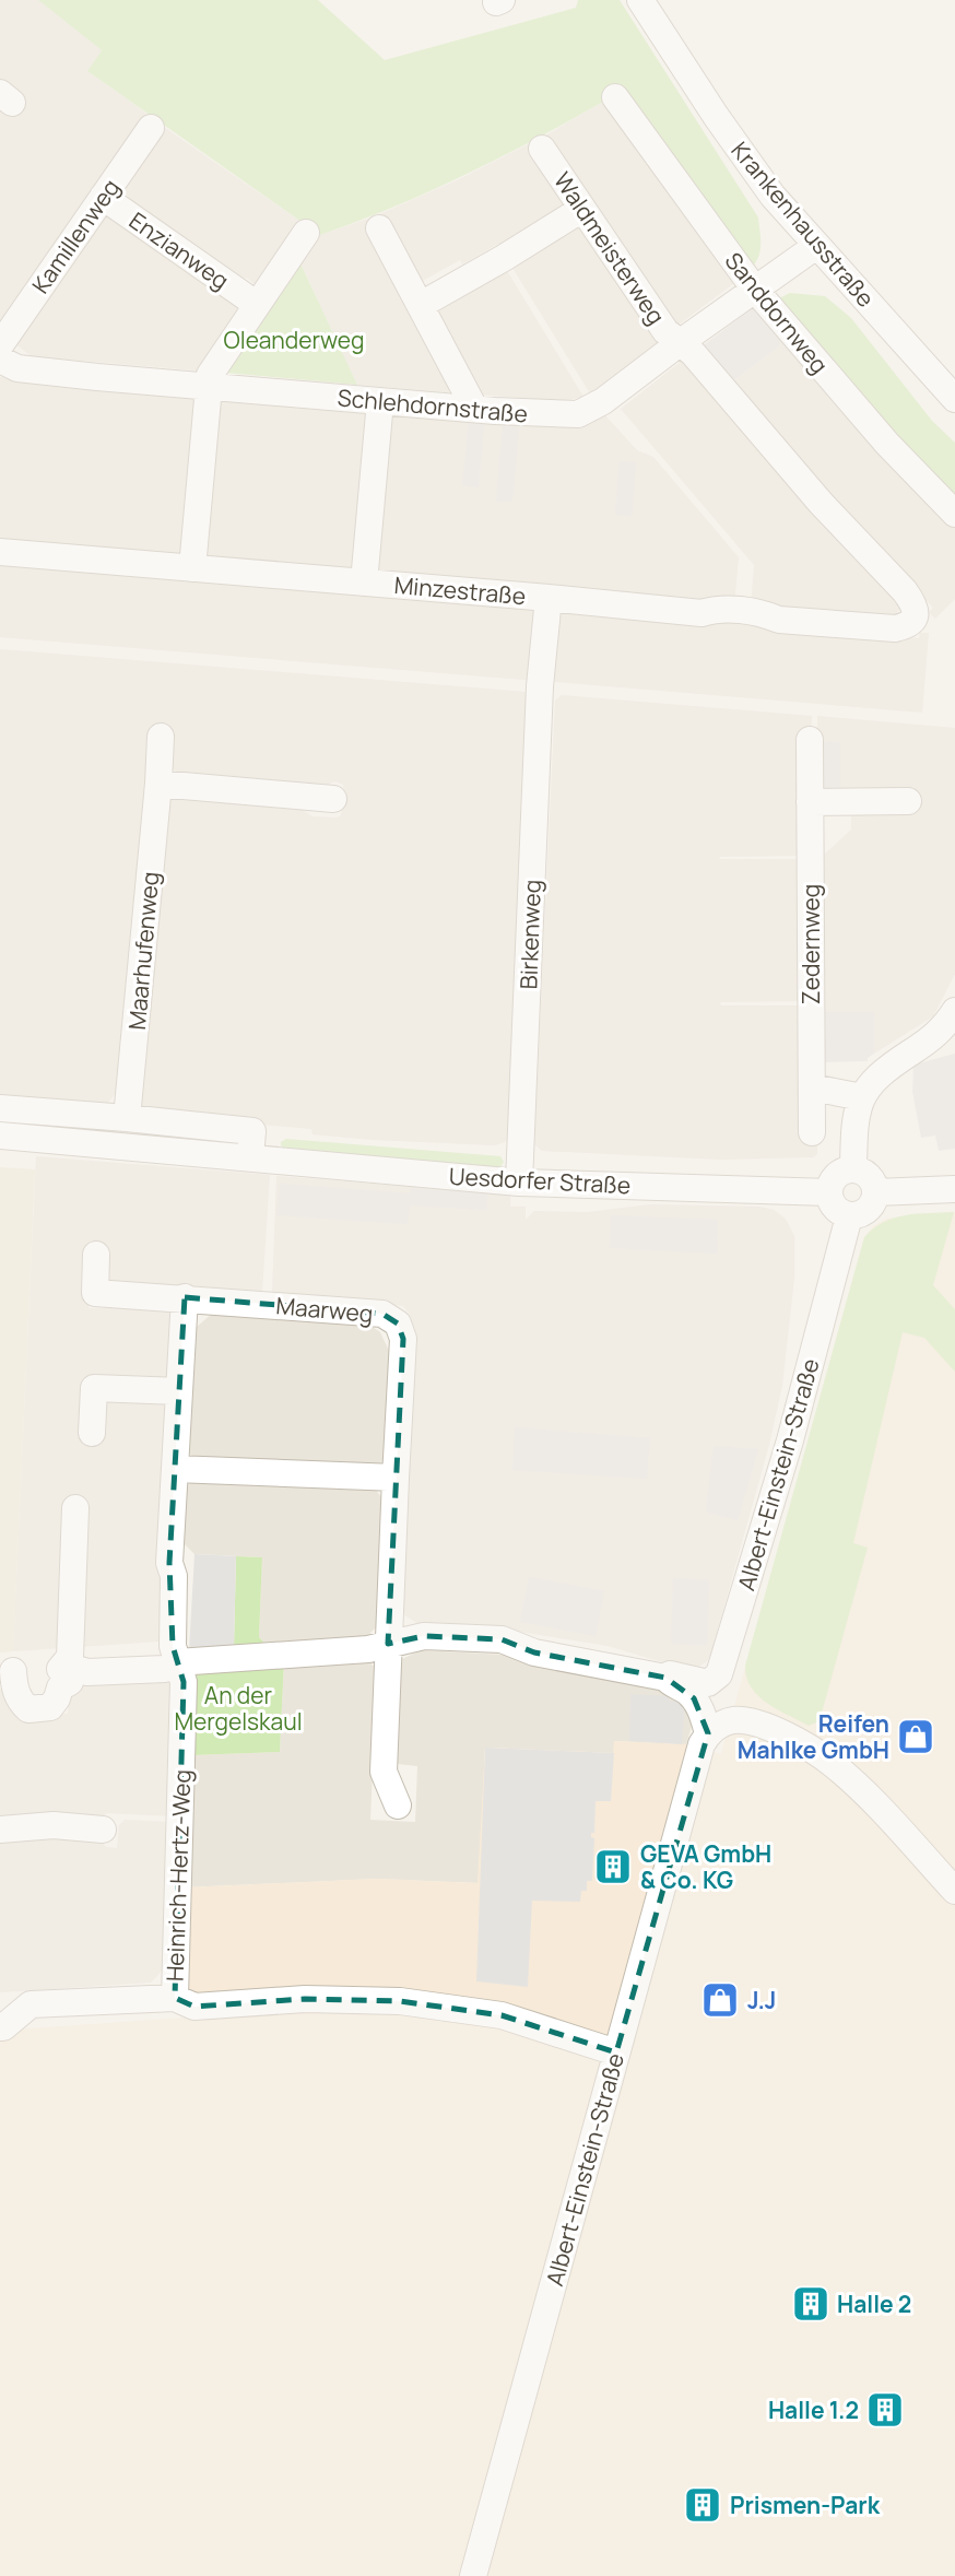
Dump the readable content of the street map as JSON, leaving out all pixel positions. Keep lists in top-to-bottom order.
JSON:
{
  "streets": {
    "street": [
      "Krankenhausstraße",
      "Kamillenweg",
      "Waldmeisterweg",
      "Enzianweg",
      "Sanddornweg",
      "Schlehdornstraße",
      "Minzestraße",
      "Birkenweg",
      "Zedernweg",
      "Maarhufenweg",
      "Uesdorfer Straße",
      "Maarweg",
      "Albert-Einstein-Straße",
      "Heinrich-Hertz-Weg"
    ]
  },
  "crossings": [
    ["Krankenhausstraße", "Schlehdornstraße"],
    ["Kamillenweg", "Enzianweg"],
    ["Waldmeisterweg", "Schlehdornstraße"],
    ["Waldmeisterweg", "Minzestraße"],
    ["Sanddornweg", "Schlehdornstraße"],
    ["Schlehdornstraße", "Minzestraße"],
    ["Minzestraße", "Birkenweg"],
    ["Birkenweg", "Uesdorfer Straße"],
    ["Uesdorfer Straße", "Albert-Einstein-Straße"]
  ],
  "parks": ["Oleanderweg", "An der Mergelskaul"],
  "places": {
    "shop": ["Reifen Mahlke GmbH", "J.J"],
    "building": [
      "GEVA GmbH & Co. KG",
      "Halle 2",
      "Halle 1.2",
      "Prismen-Park"
    ]
  }
}
